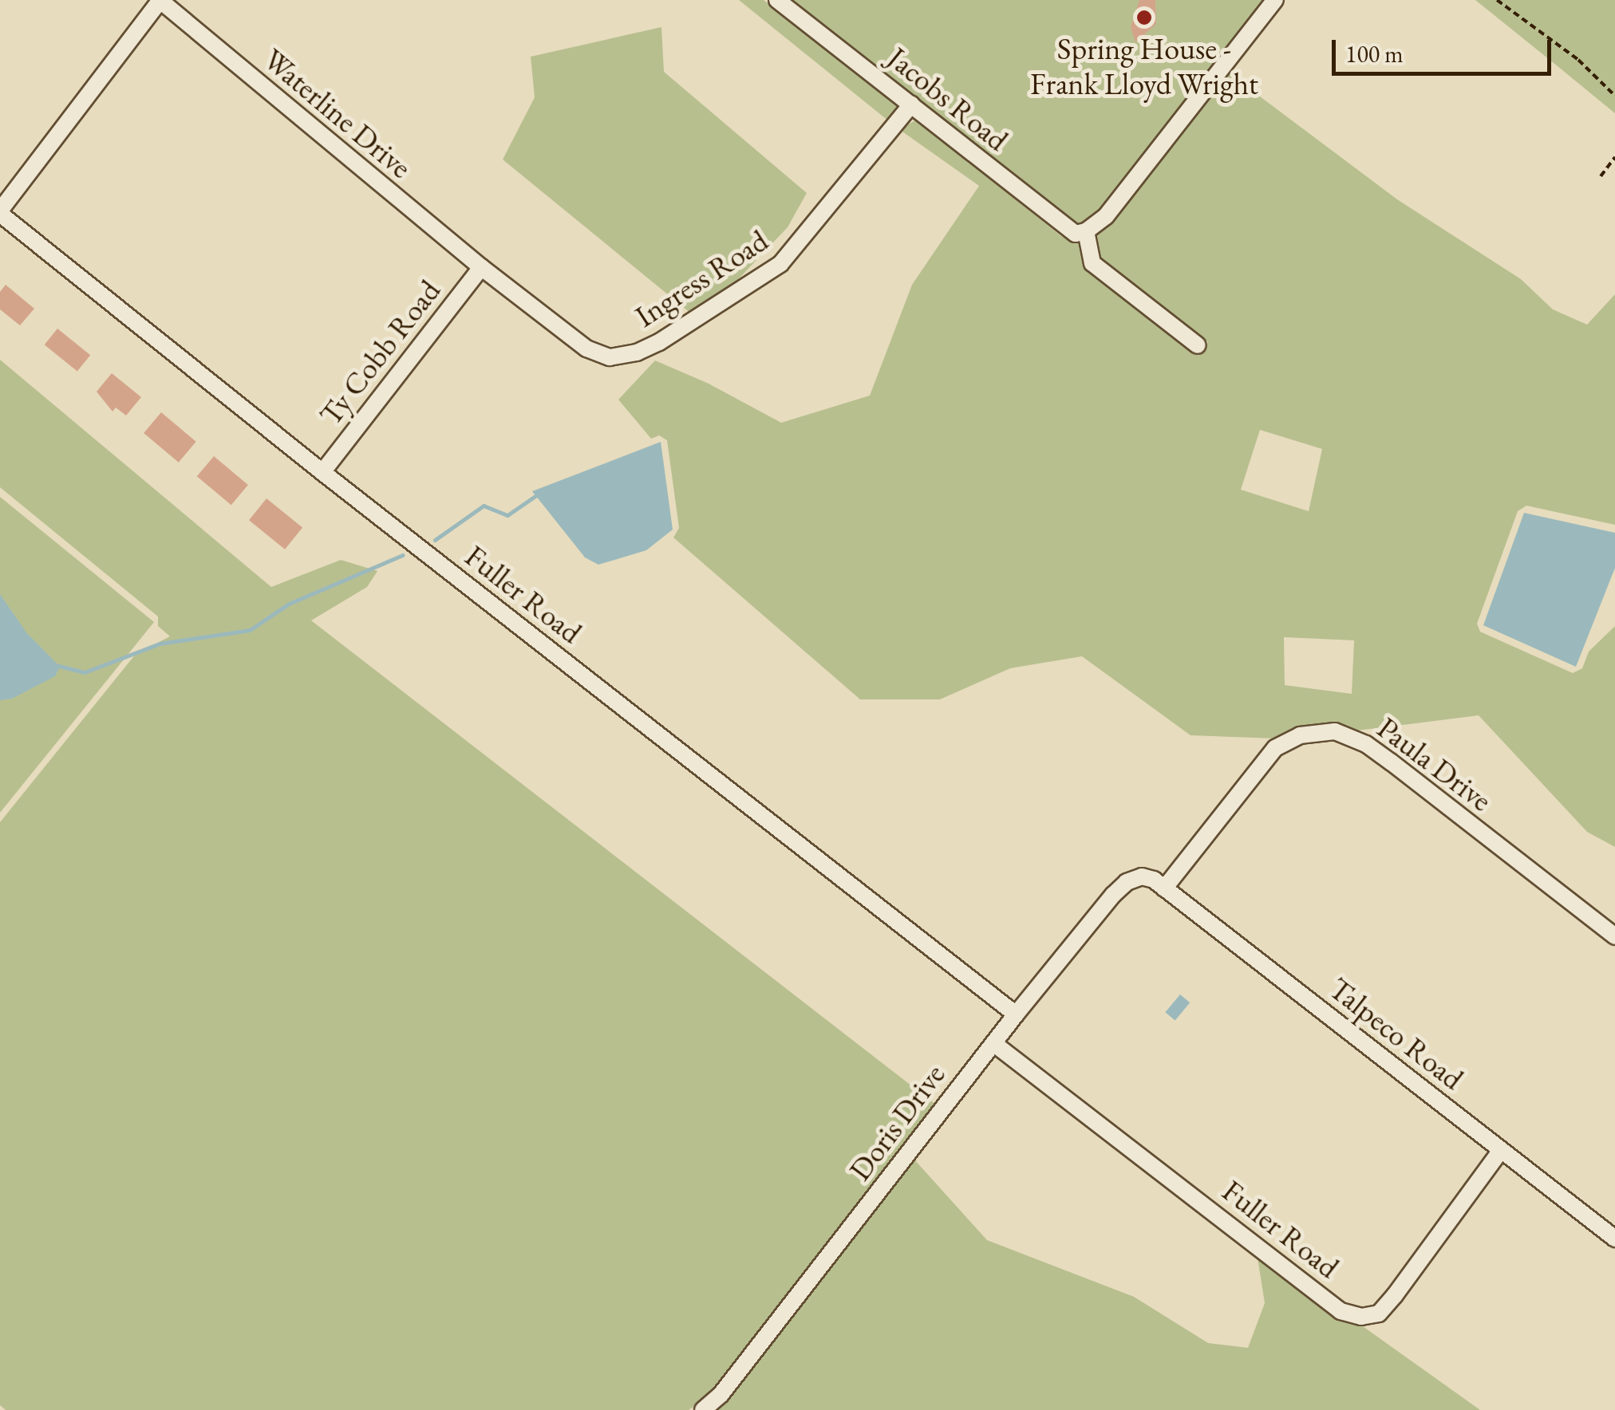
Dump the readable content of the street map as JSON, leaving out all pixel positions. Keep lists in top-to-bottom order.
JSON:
{
  "streets": {
    "street": [
      "Jacobs Road",
      "Waterline Drive",
      "Ingress Road",
      "Ty Cobb Road",
      "Fuller Road",
      "Paula Drive",
      "Talpeco Road",
      "Doris Drive"
    ]
  },
  "crossings": [
    ["Jacobs Road", "Ingress Road"],
    ["Waterline Drive", "Ingress Road"],
    ["Waterline Drive", "Ty Cobb Road"],
    ["Ingress Road", "Ty Cobb Road"],
    ["Ty Cobb Road", "Fuller Road"],
    ["Fuller Road", "Talpeco Road"],
    ["Fuller Road", "Doris Drive"],
    ["Paula Drive", "Talpeco Road"],
    ["Talpeco Road", "Doris Drive"]
  ],
  "places": ["Spring House - Frank Lloyd Wright"],
  "scale_bar": "100 m"
}
